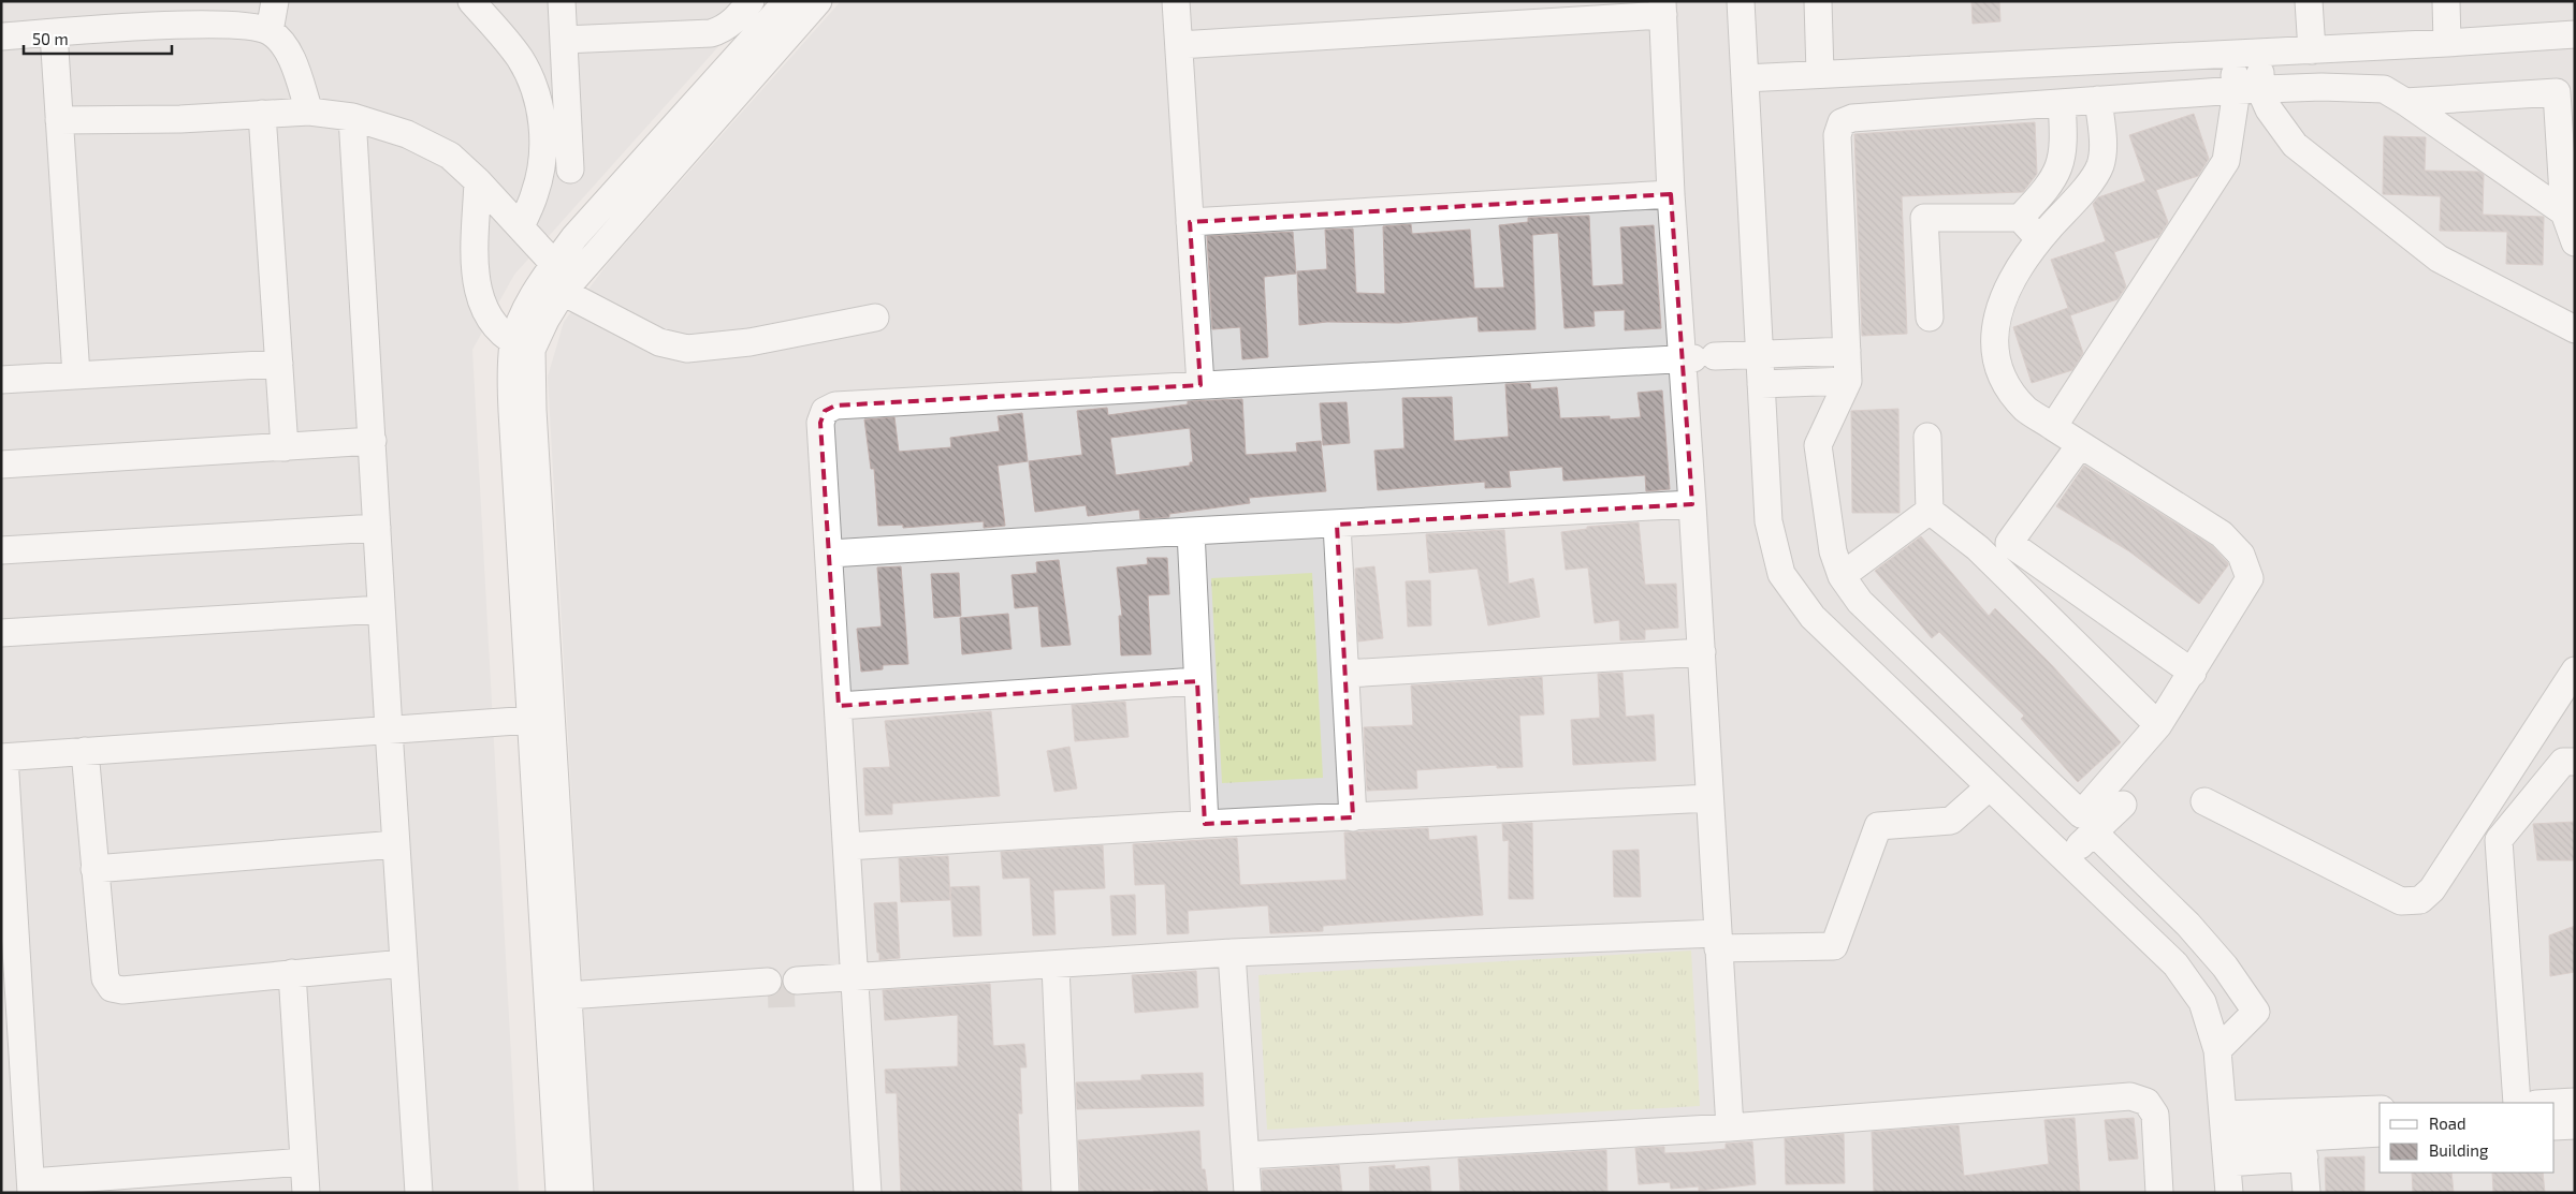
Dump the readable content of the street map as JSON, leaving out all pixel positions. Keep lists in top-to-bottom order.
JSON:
{
  "legend": ["Road", "Building"],
  "scale_bar": "50 m"
}
